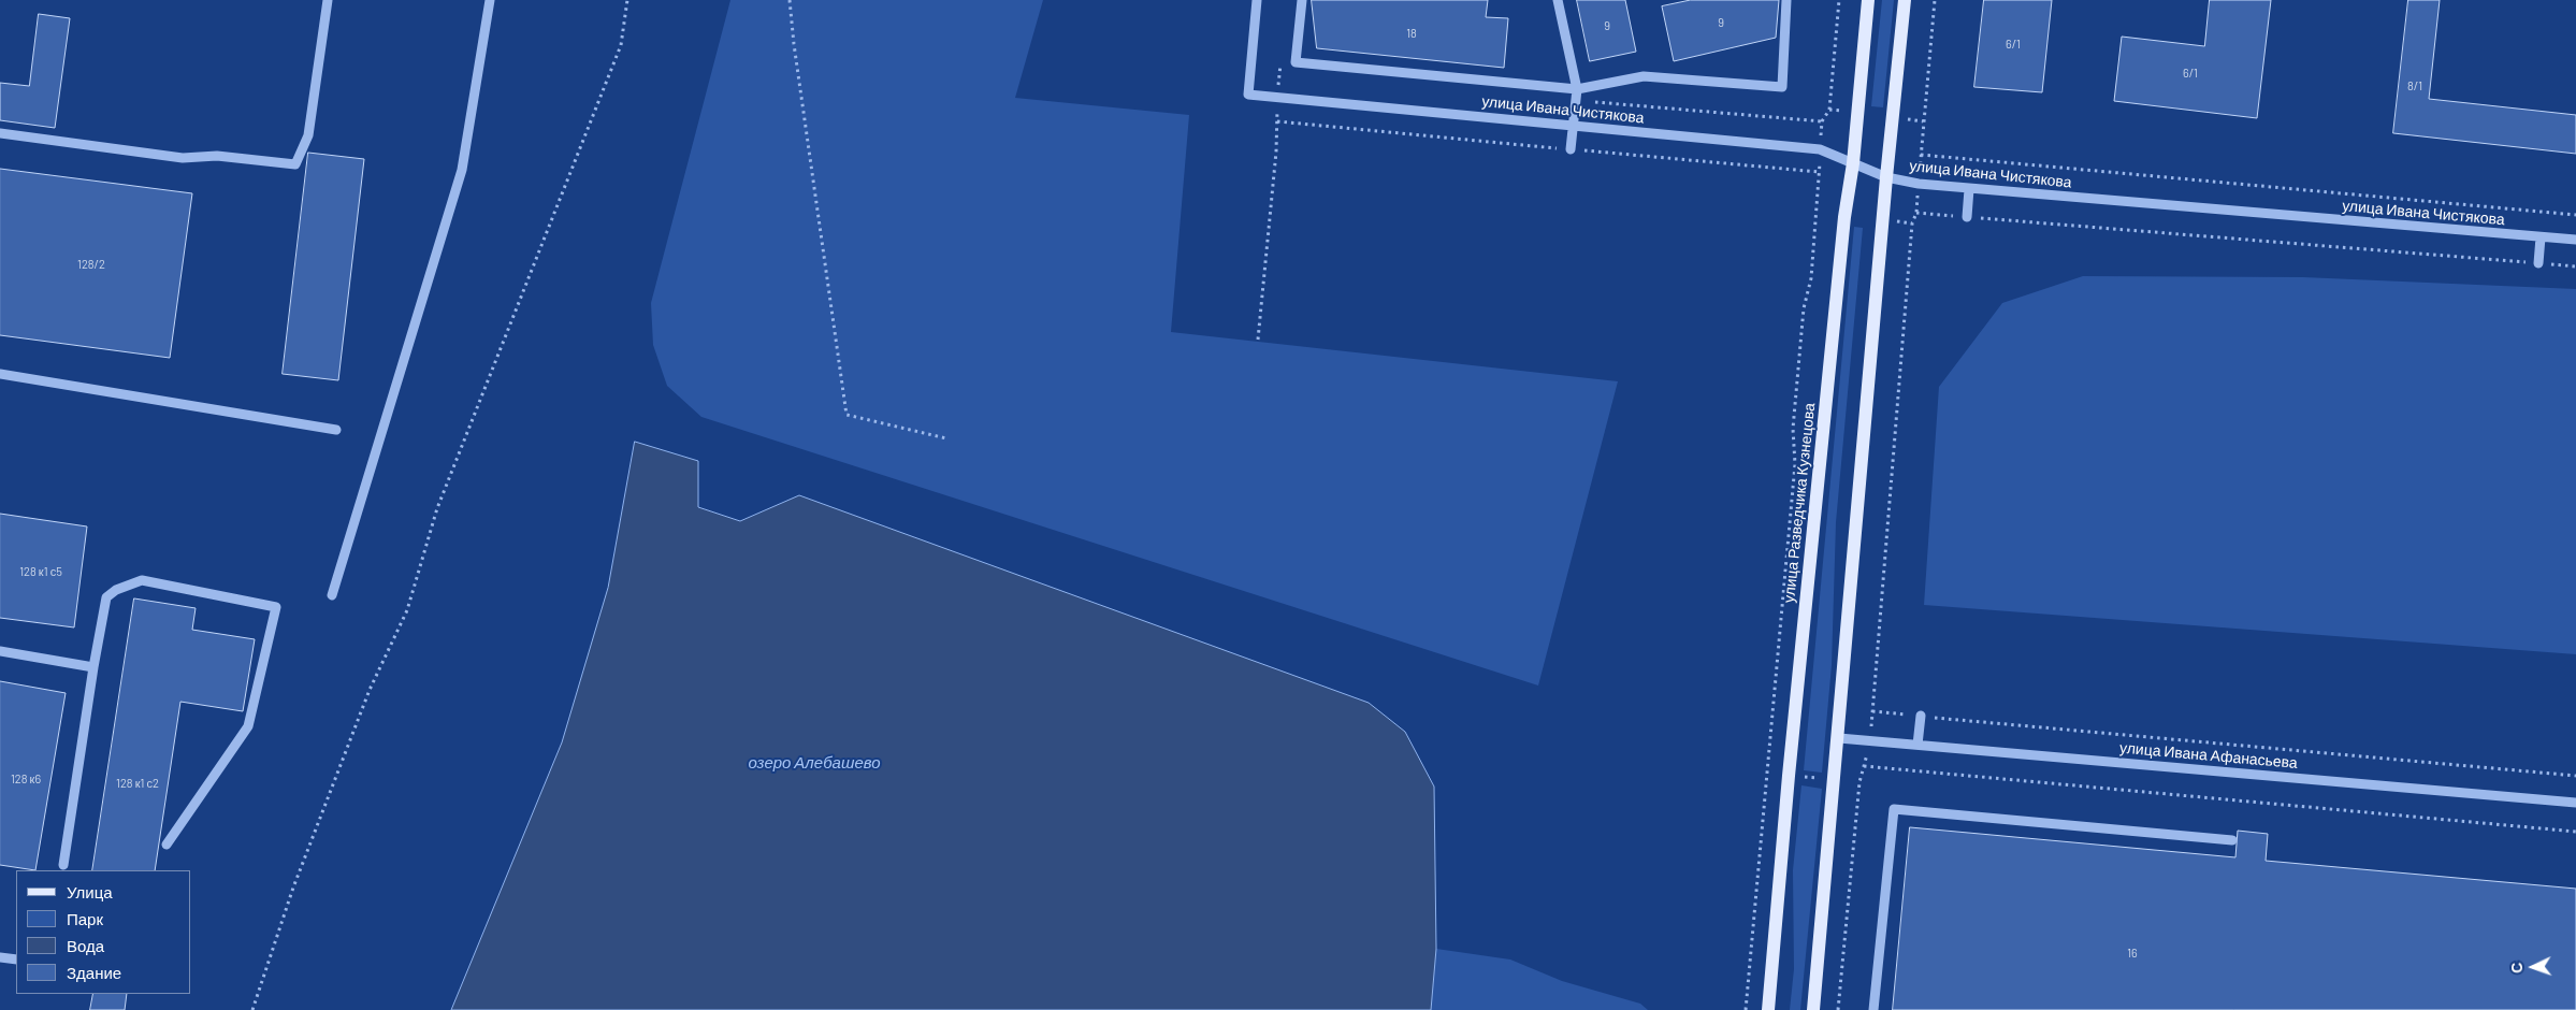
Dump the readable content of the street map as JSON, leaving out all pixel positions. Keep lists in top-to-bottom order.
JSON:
{
  "streets": {
    "main road": ["улица Разведчика Кузнецова"],
    "street": ["улица Ивана Чистякова", "улица Ивана Афанасьева"]
  },
  "crossings": [
    ["улица Ивана Чистякова", "улица Разведчика Кузнецова"]
  ],
  "water": ["озеро Алебашево"],
  "house_numbers": [
    "9",
    "9",
    "18",
    "6/1",
    "6/1",
    "8/1",
    "128/2",
    "128 к1 с5",
    "128 к6",
    "128 к1 с2",
    "16"
  ],
  "legend": [
    "Улица",
    "Парк",
    "Вода",
    "Здание"
  ],
  "north": "left"
}
